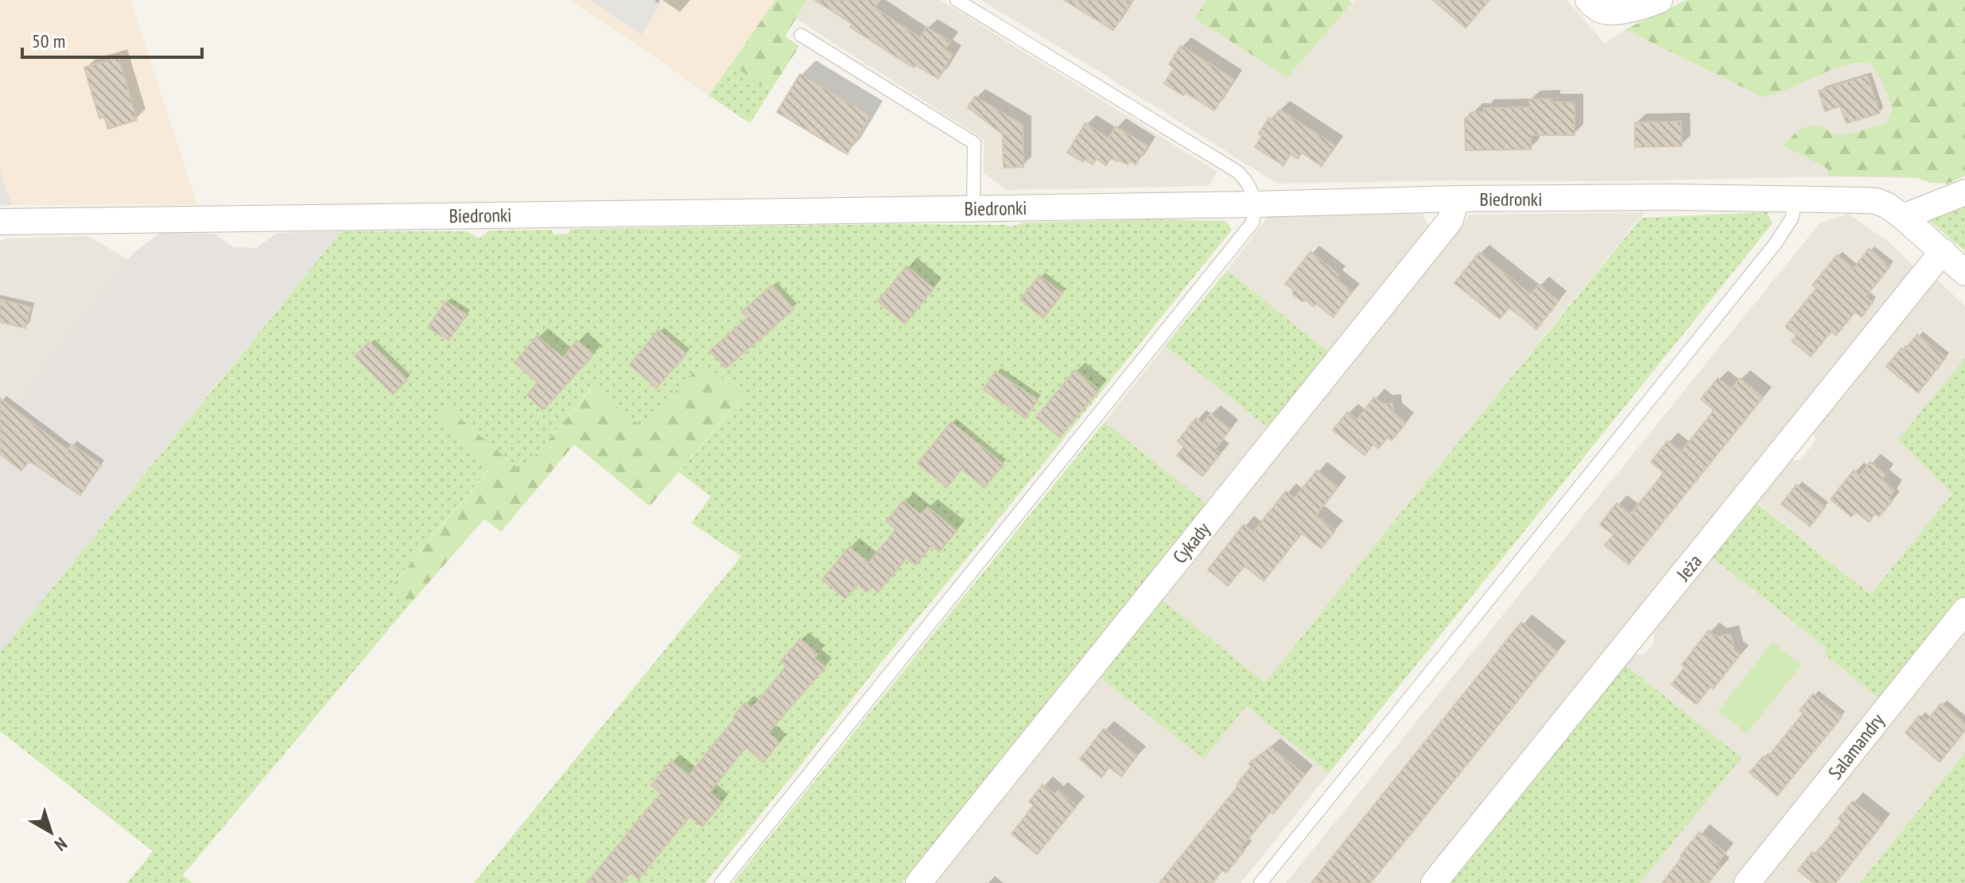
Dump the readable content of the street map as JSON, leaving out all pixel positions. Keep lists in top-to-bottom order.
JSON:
{
  "streets": {
    "street": [
      "Biedronki",
      "Cykady",
      "Jeża",
      "Salamandry"
    ]
  },
  "crossings": [
    ["Biedronki", "Cykady"],
    ["Biedronki", "Jeża"]
  ],
  "scale_bar": "50 m",
  "north": "bottom right"
}
